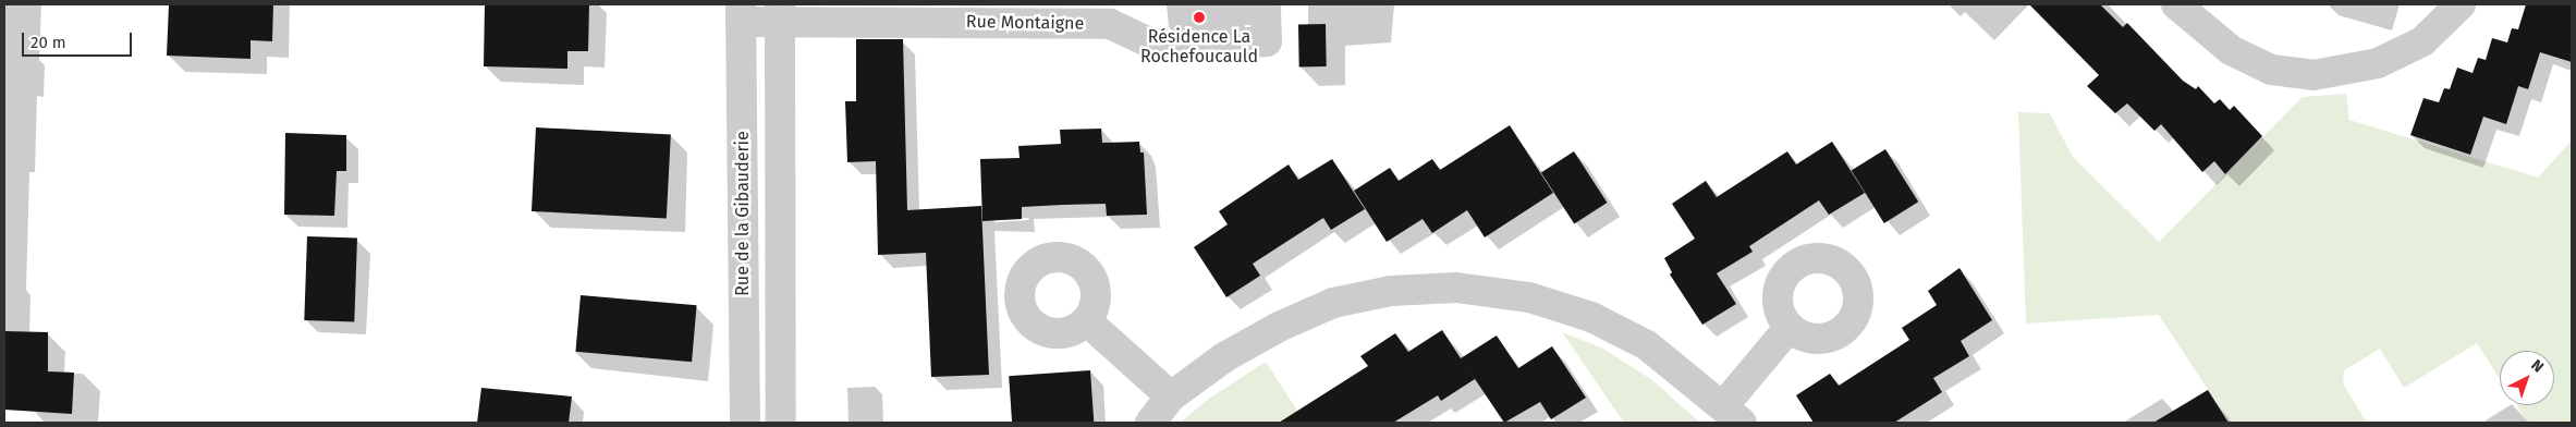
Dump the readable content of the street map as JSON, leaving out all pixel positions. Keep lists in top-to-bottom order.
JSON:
{
  "streets": {
    "street": ["Rue Montaigne", "Rue de la Gibauderie"]
  },
  "crossings": [
    ["Rue Montaigne", "Rue de la Gibauderie"]
  ],
  "places": ["Résidence La Rochefoucauld"],
  "scale_bar": "20 m",
  "north": "top right"
}
